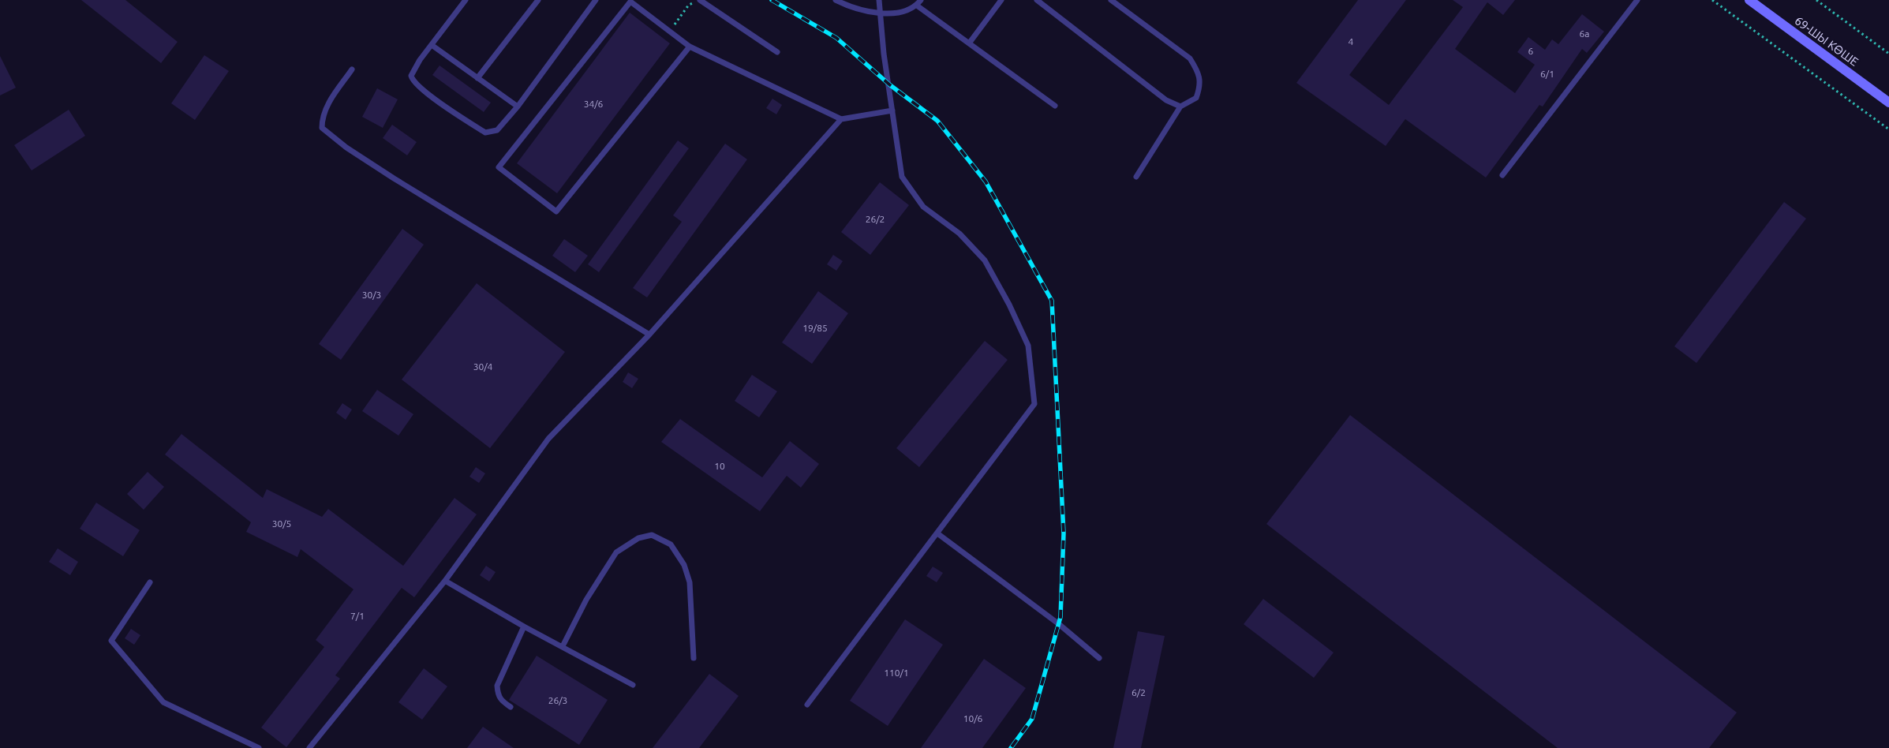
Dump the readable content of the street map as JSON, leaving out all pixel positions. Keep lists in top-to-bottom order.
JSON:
{
  "streets": {
    "main road": ["69-ШЫ КӨШЕ"]
  },
  "house_numbers": [
    "6а",
    "4",
    "6",
    "6/1",
    "34/6",
    "26/2",
    "30/3",
    "19/85",
    "30/4",
    "10",
    "30/5",
    "7/1",
    "110/1",
    "6/2",
    "26/3",
    "10/6"
  ]
}
